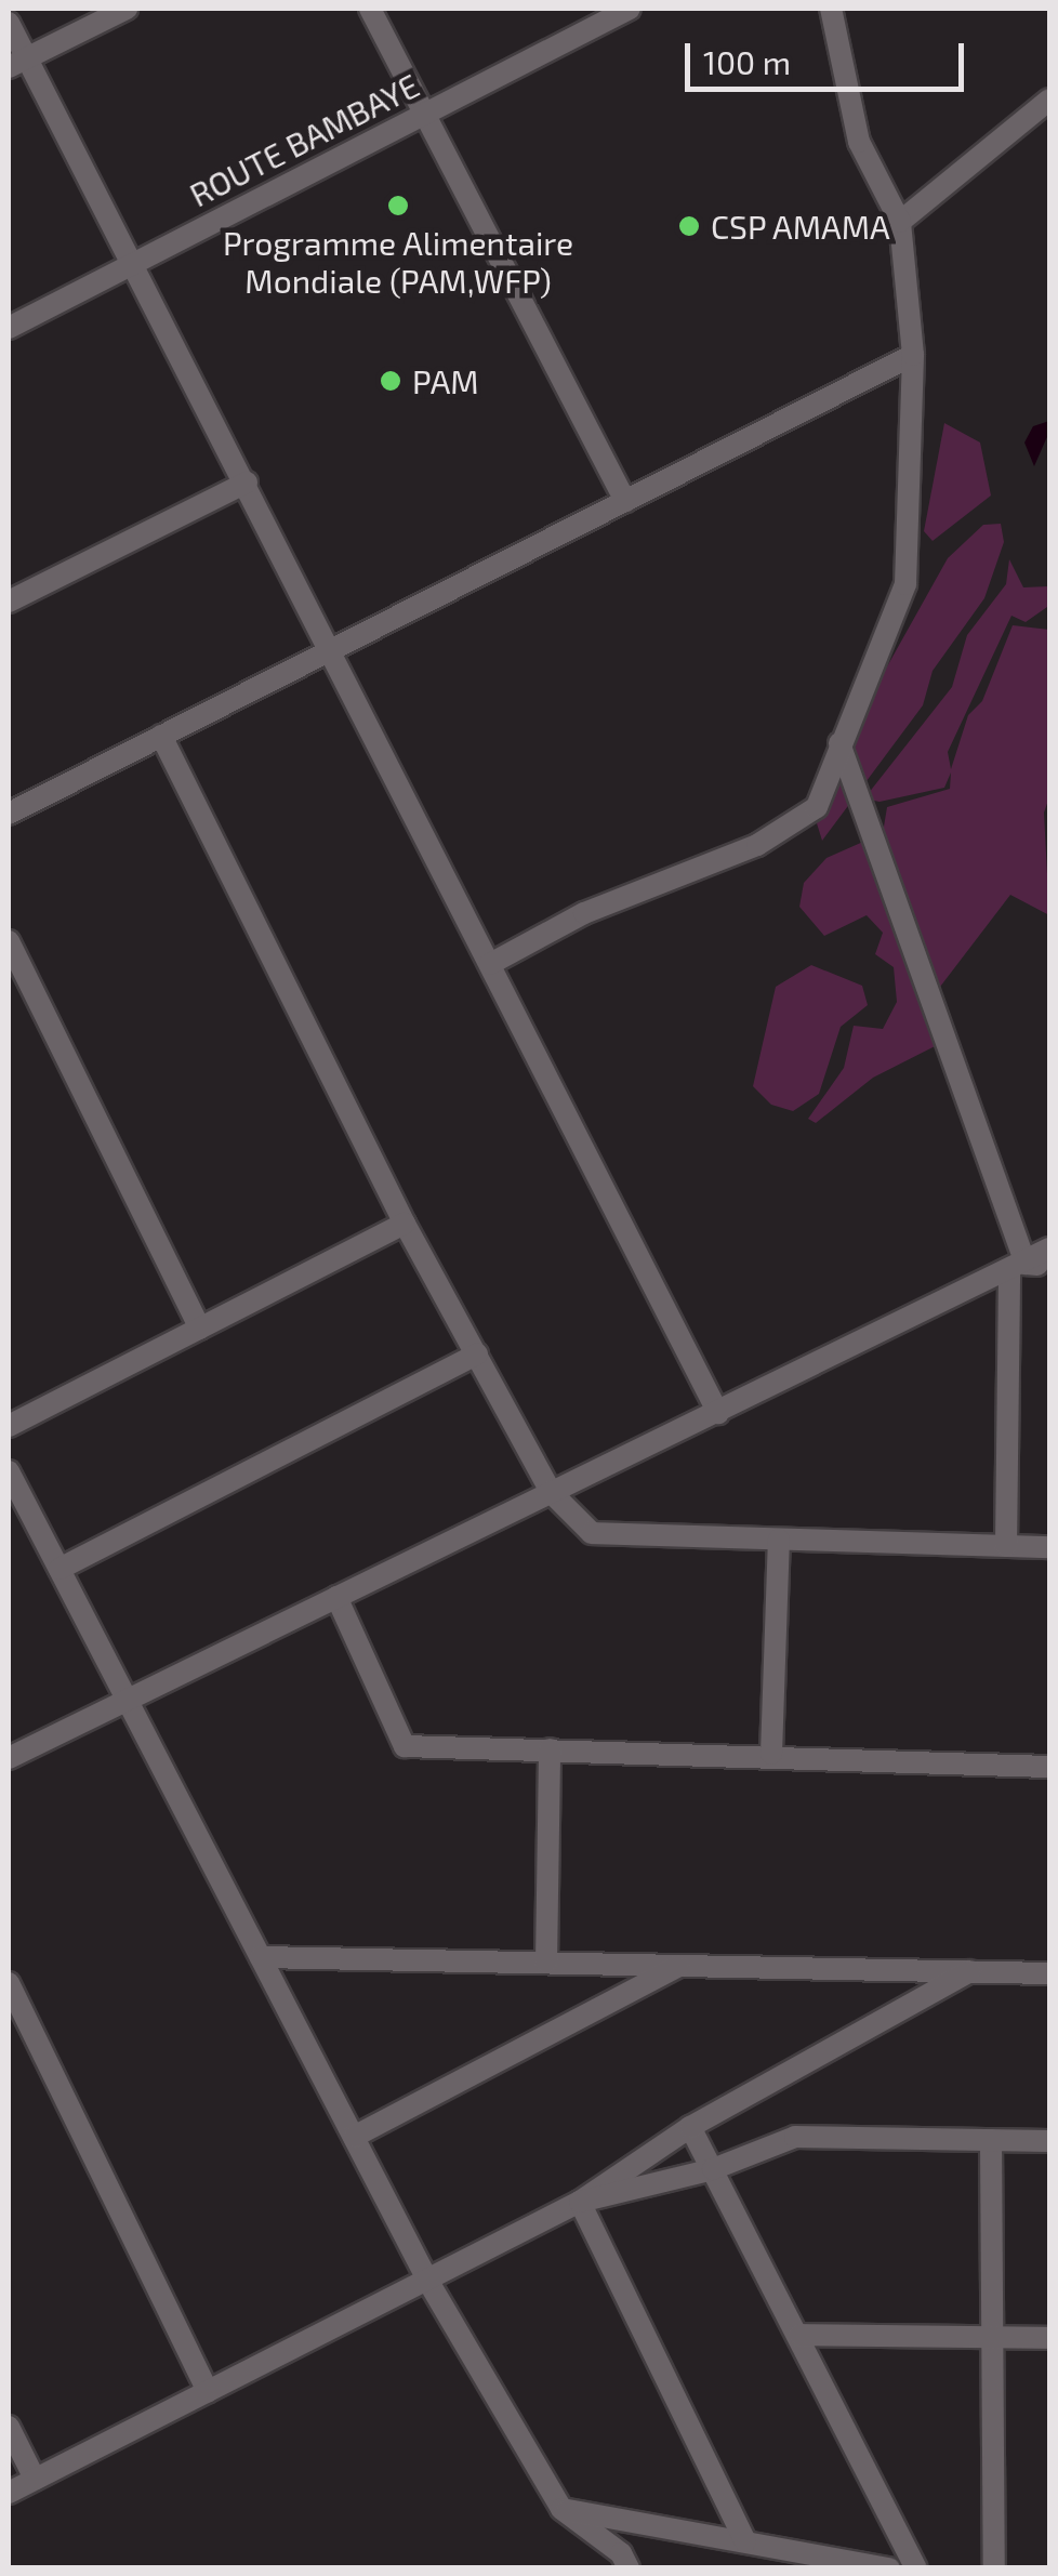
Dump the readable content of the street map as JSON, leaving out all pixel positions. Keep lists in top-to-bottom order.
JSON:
{
  "streets": {
    "street": ["ROUTE BAMBAYE"]
  },
  "places": ["Programme Alimentaire Mondiale (PAM,WFP)", "CSP AMAMA", "PAM"],
  "scale_bar": "100 m"
}
